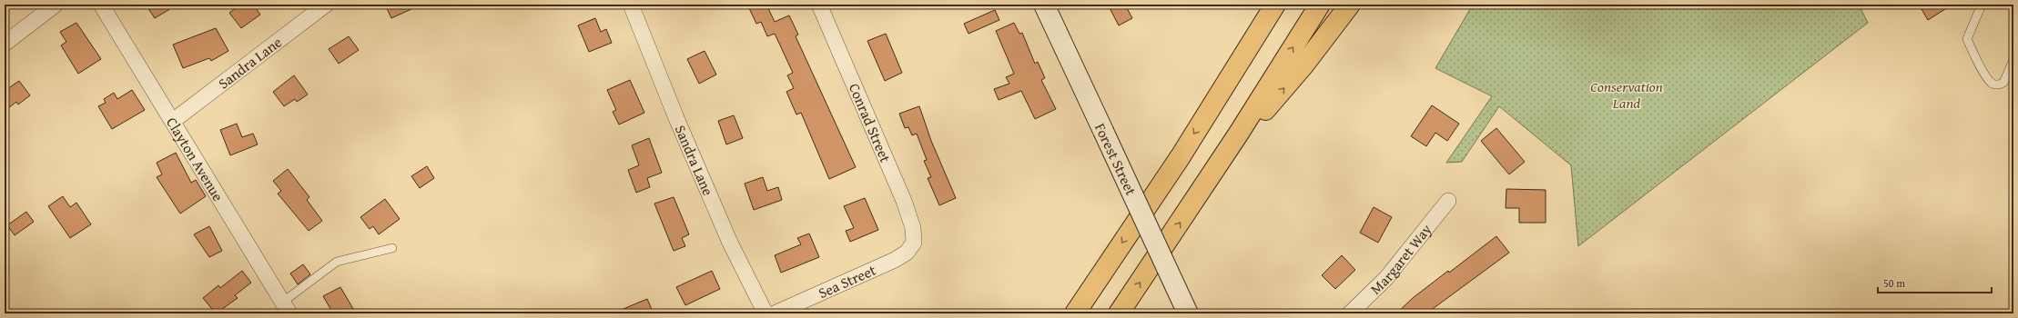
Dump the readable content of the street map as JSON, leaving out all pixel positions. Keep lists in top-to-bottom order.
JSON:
{
  "streets": {
    "street": [
      "Sandra Lane",
      "Conrad Street",
      "Clayton Avenue",
      "Forest Street",
      "Margaret Way",
      "Sea Street"
    ]
  },
  "crossings": [
    ["Sandra Lane", "Clayton Avenue"],
    ["Conrad Street", "Sea Street"]
  ],
  "parks": ["Conservation Land"],
  "scale_bar": "50 m"
}
